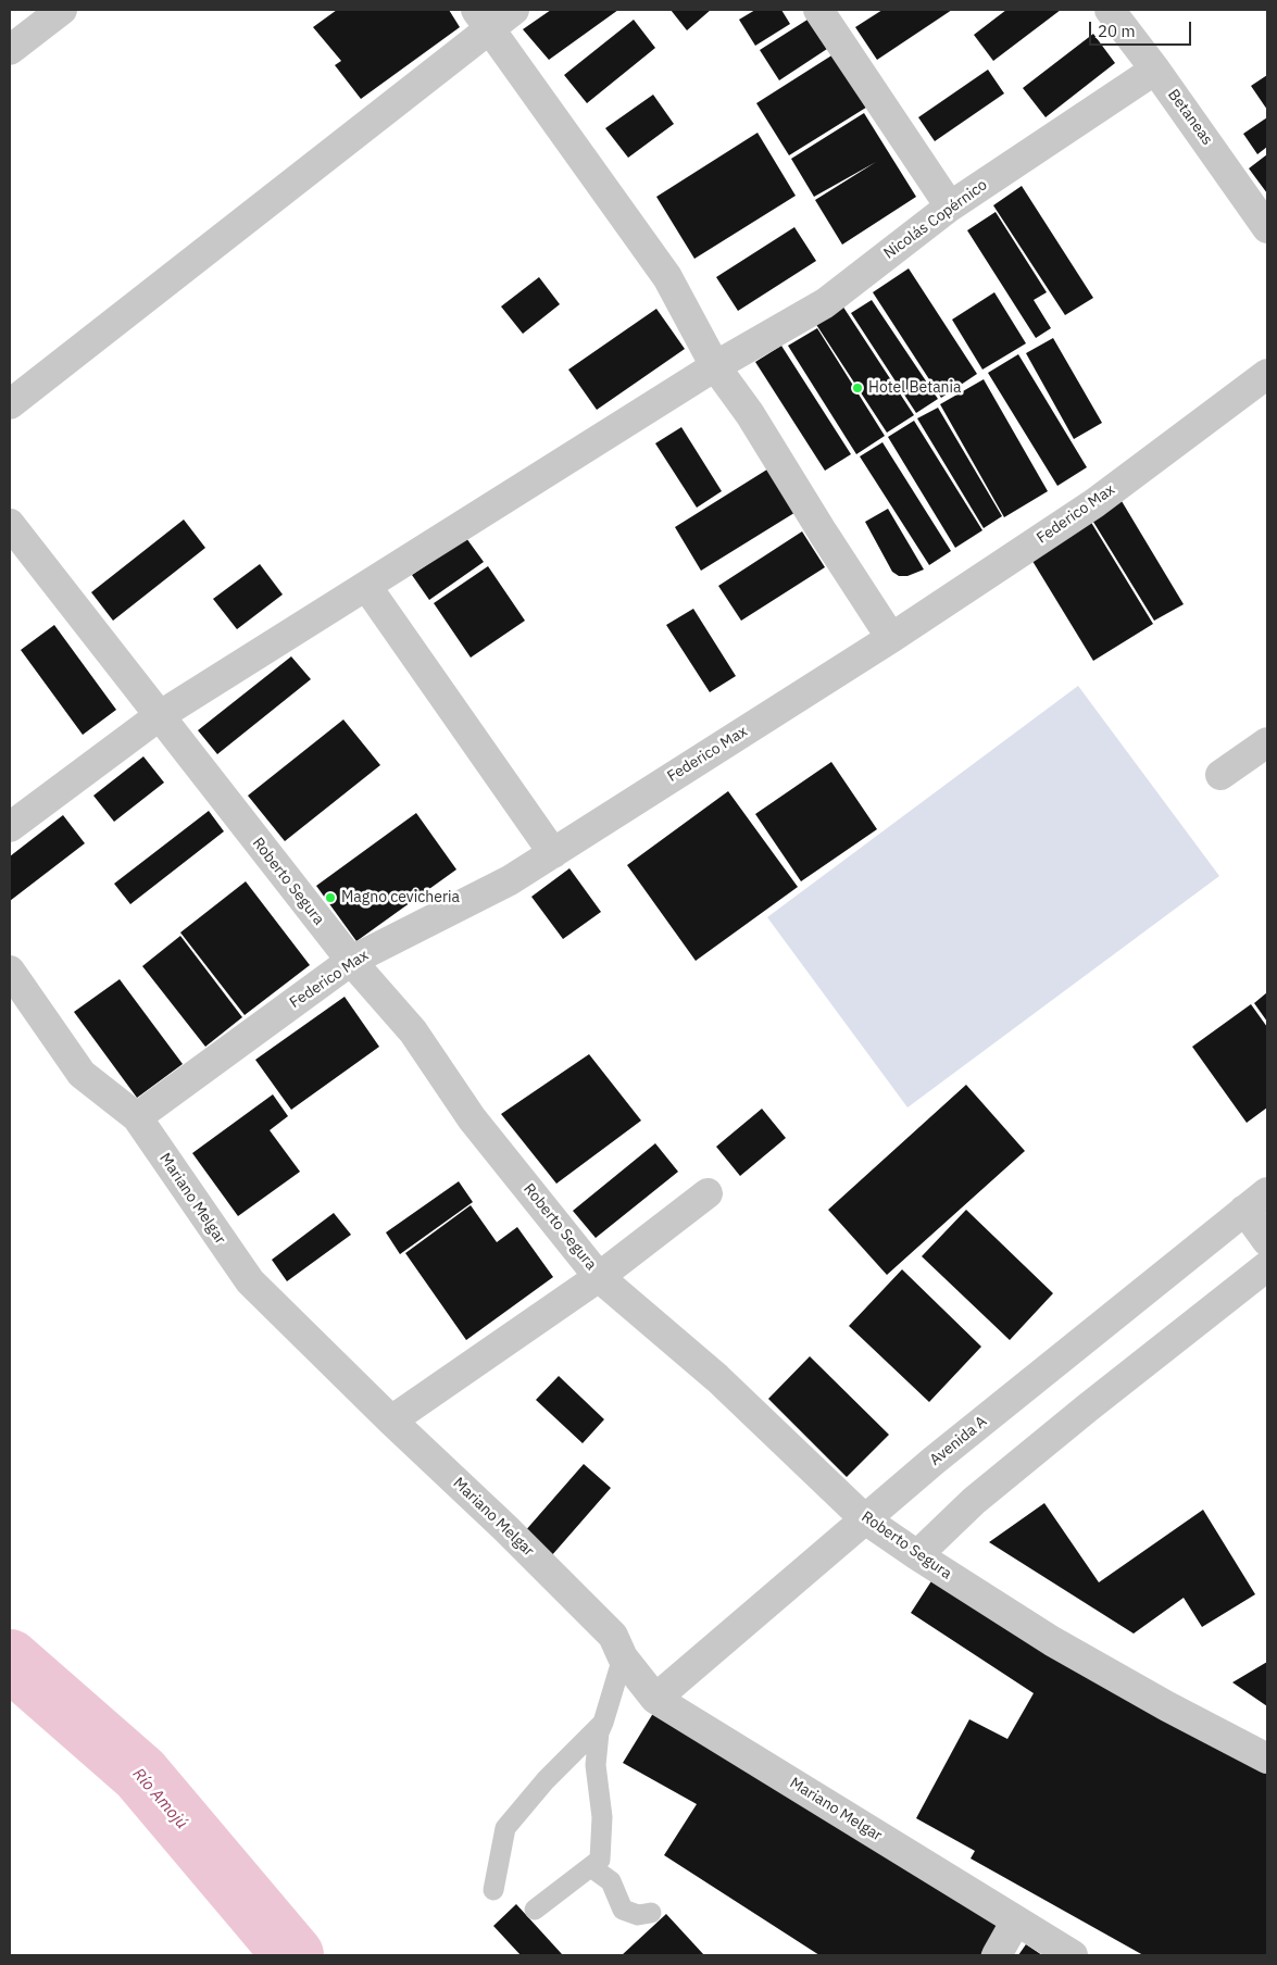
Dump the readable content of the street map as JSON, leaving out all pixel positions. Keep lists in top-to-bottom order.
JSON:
{
  "streets": {
    "street": [
      "Betaneas",
      "Nicolás Copérnico",
      "Federico Max",
      "Roberto Segura",
      "Mariano Melgar",
      "Avenida A"
    ]
  },
  "crossings": [
    ["Betaneas", "Nicolás Copérnico"],
    ["Nicolás Copérnico", "Roberto Segura"],
    ["Federico Max", "Roberto Segura"],
    ["Federico Max", "Mariano Melgar"],
    ["Roberto Segura", "Avenida A"],
    ["Mariano Melgar", "Avenida A"]
  ],
  "water": ["Río Amojú"],
  "places": ["Hotel Betania", "Magno cevicheria"],
  "scale_bar": "20 m"
}
